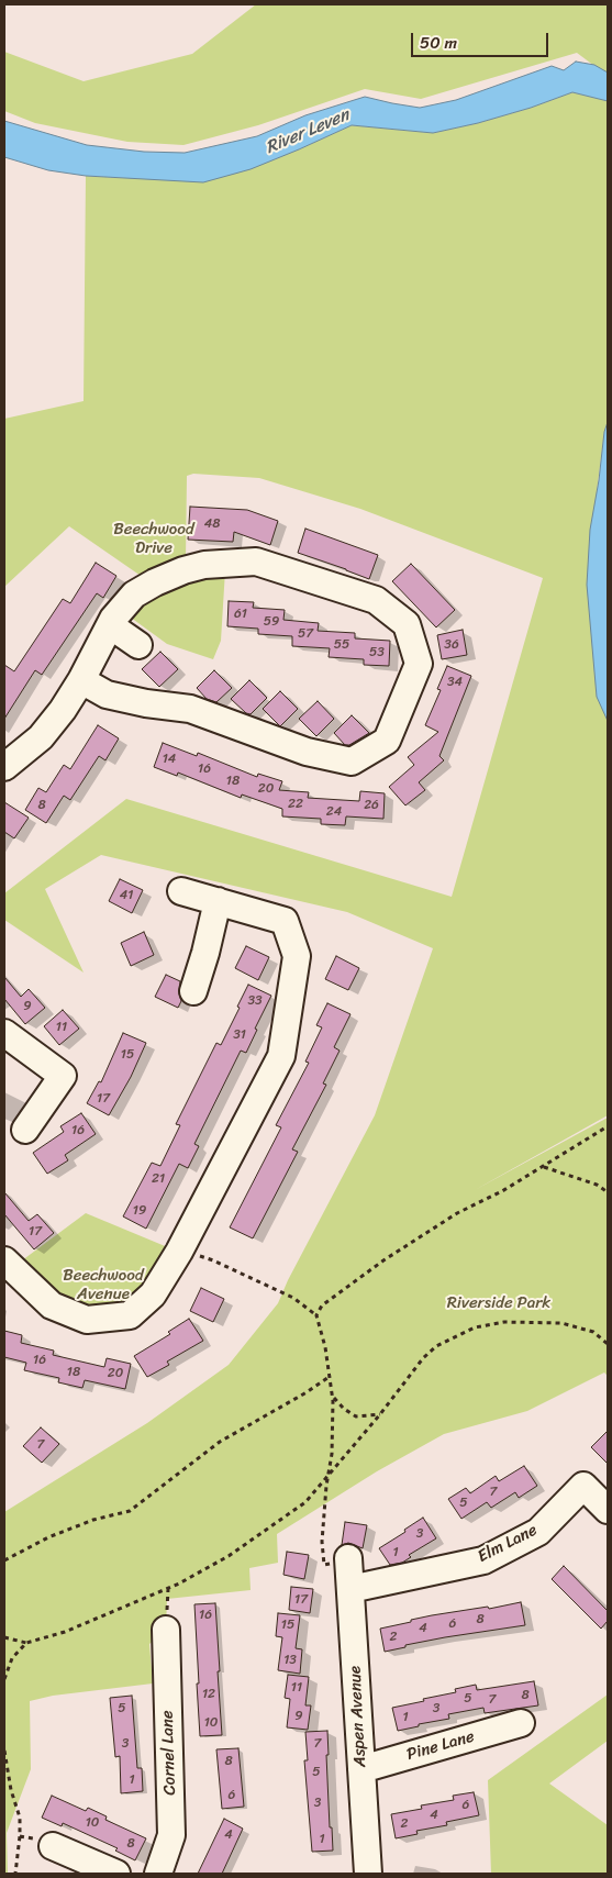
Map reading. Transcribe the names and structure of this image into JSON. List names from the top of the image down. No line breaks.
{"streets":{"street":["Elm Lane","Aspen Avenue","Pine Lane","Cornel Lane"]},"crossings":[["Elm Lane","Aspen Avenue"],["Aspen Avenue","Pine Lane"]],"water":["River Leven"],"parks":["Beechwood Drive","Beechwood Avenue","Riverside Park"],"house_numbers":["48","61","59","57","55","36","53","34","14","16","18","20","22","8","26","24","41","33","9","11","31","15","17","16","21","19","17","16","18","20","7","7","5","3","1","17","16","8","6","15","4","2","13","11","12","8","5","7","5","3","9","1","10","3","7","8","5","1","6","3","6","4","10","2","4","1","8"],"scale_bar":"50 m"}
